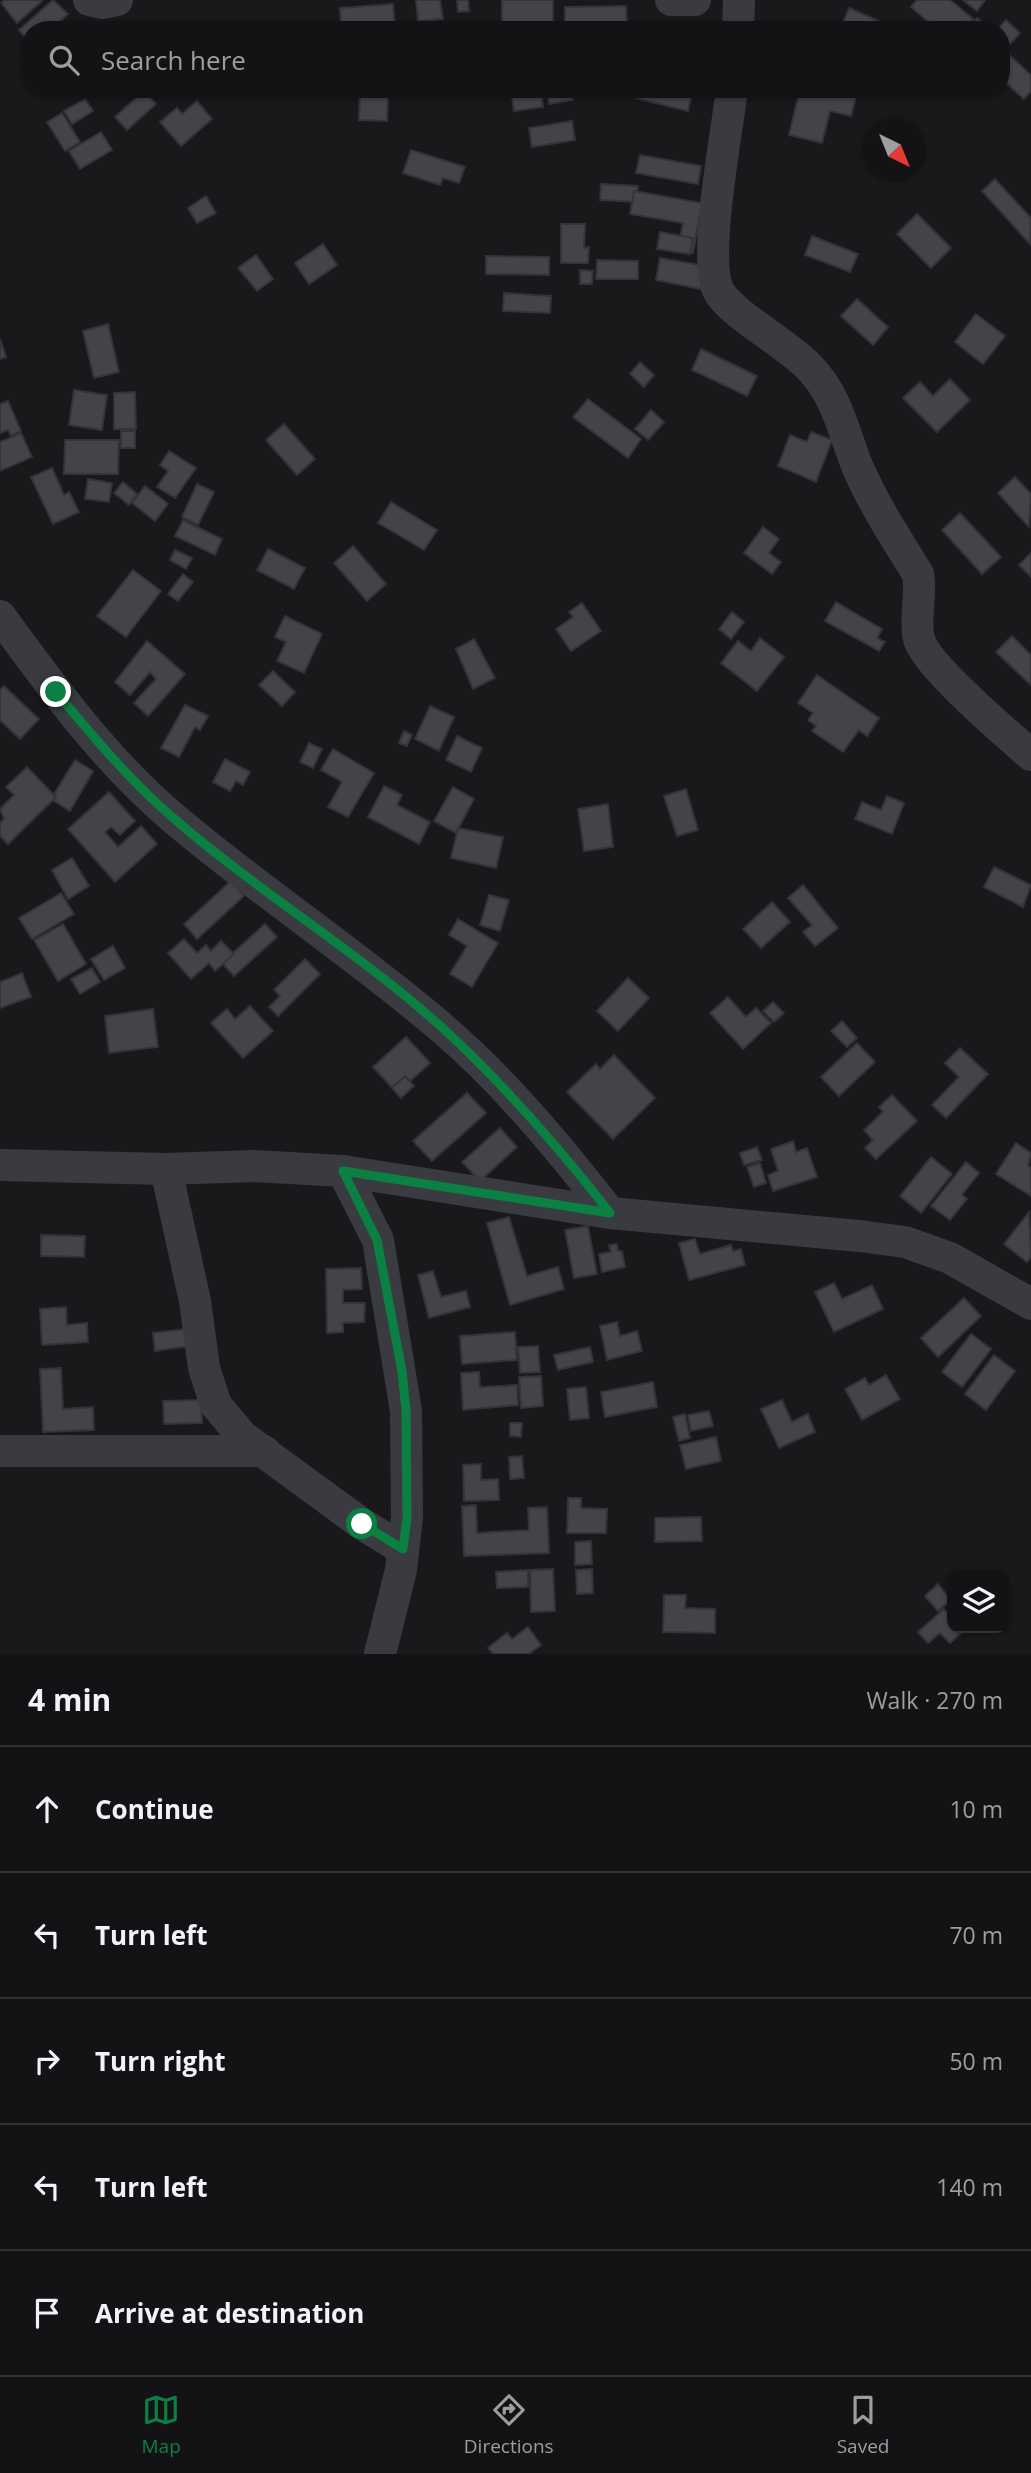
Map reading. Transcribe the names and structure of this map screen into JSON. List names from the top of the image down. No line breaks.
{"north":"bottom right","page":{"search":"Search here","heading":["4 min","Walk · 270 m"],"list":[["Continue","10 m"],["Turn left","70 m"],["Turn right","50 m"],["Turn left","140 m"],"Arrive at destination"],"nav":["Map","Directions","Saved"]}}
